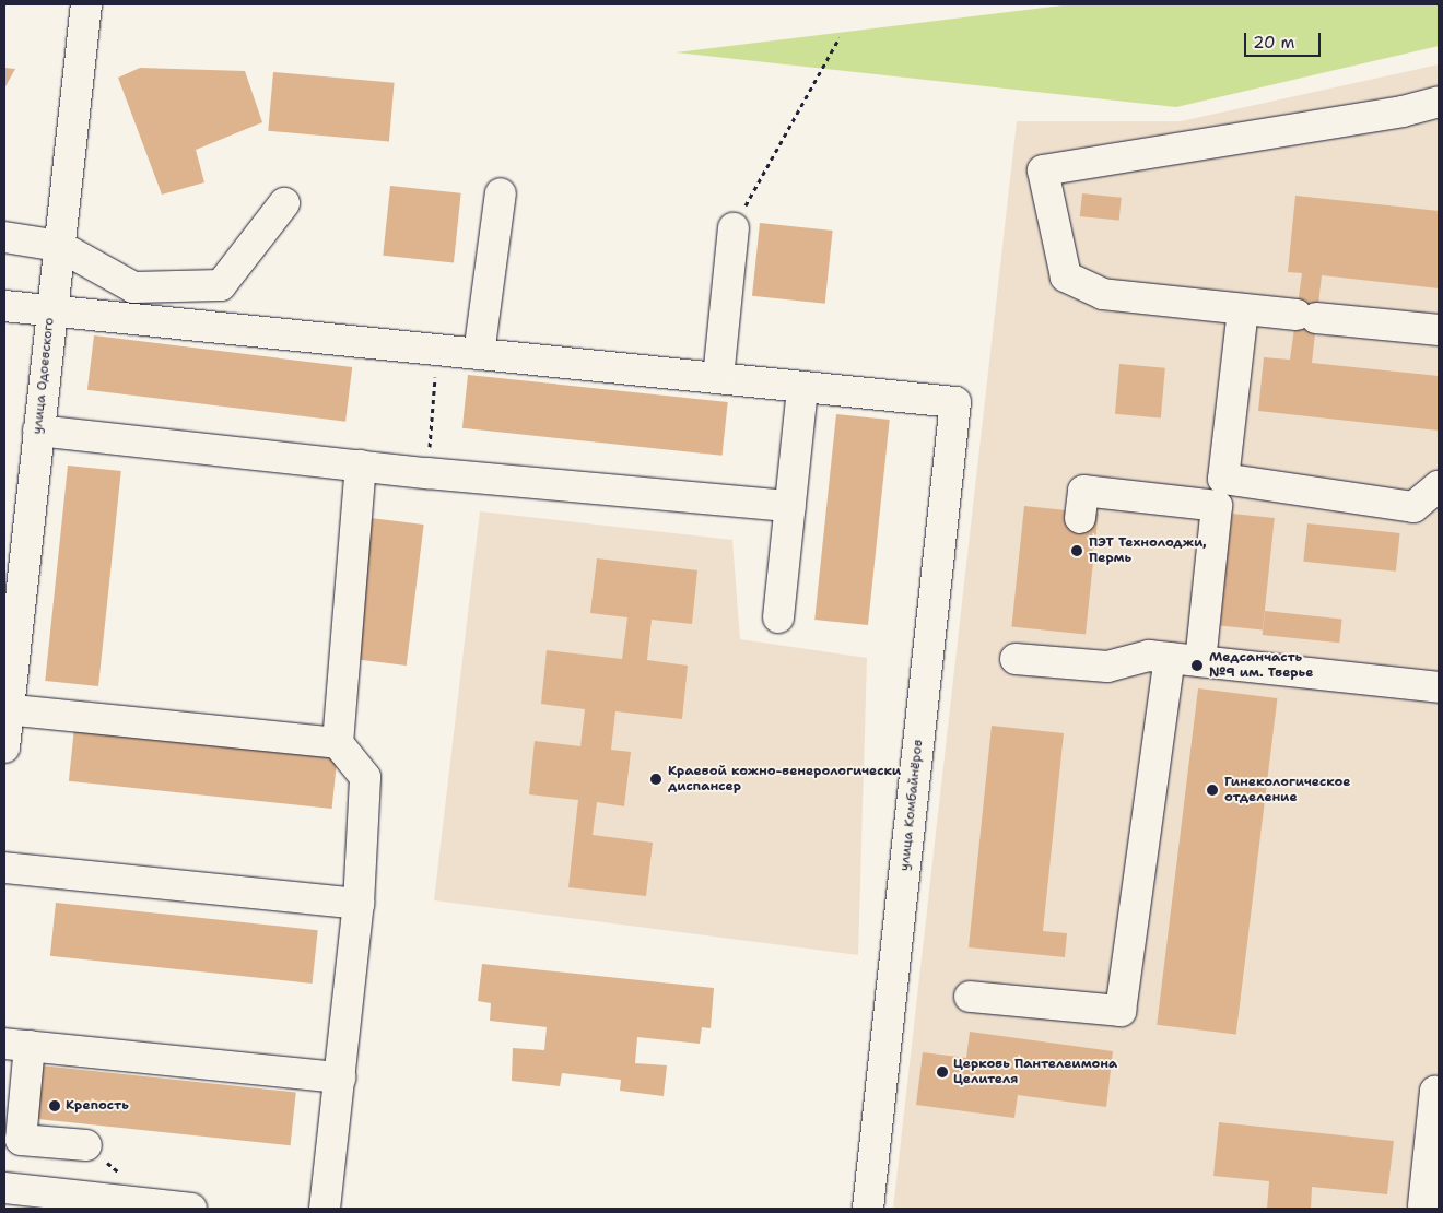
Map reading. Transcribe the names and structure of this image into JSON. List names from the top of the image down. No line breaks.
{"streets":{"street":["улица Одоевского","улица Комбайнёров"]},"places":["ПЭТ Технолоджи, Пермь","Медсанчасть №9 им. Тверье","Краевой кожно-венерологически диспансер","Гинекологическое отделение","Церковь Пантелеимона Целителя","Крепость"],"scale_bar":"20 m"}
